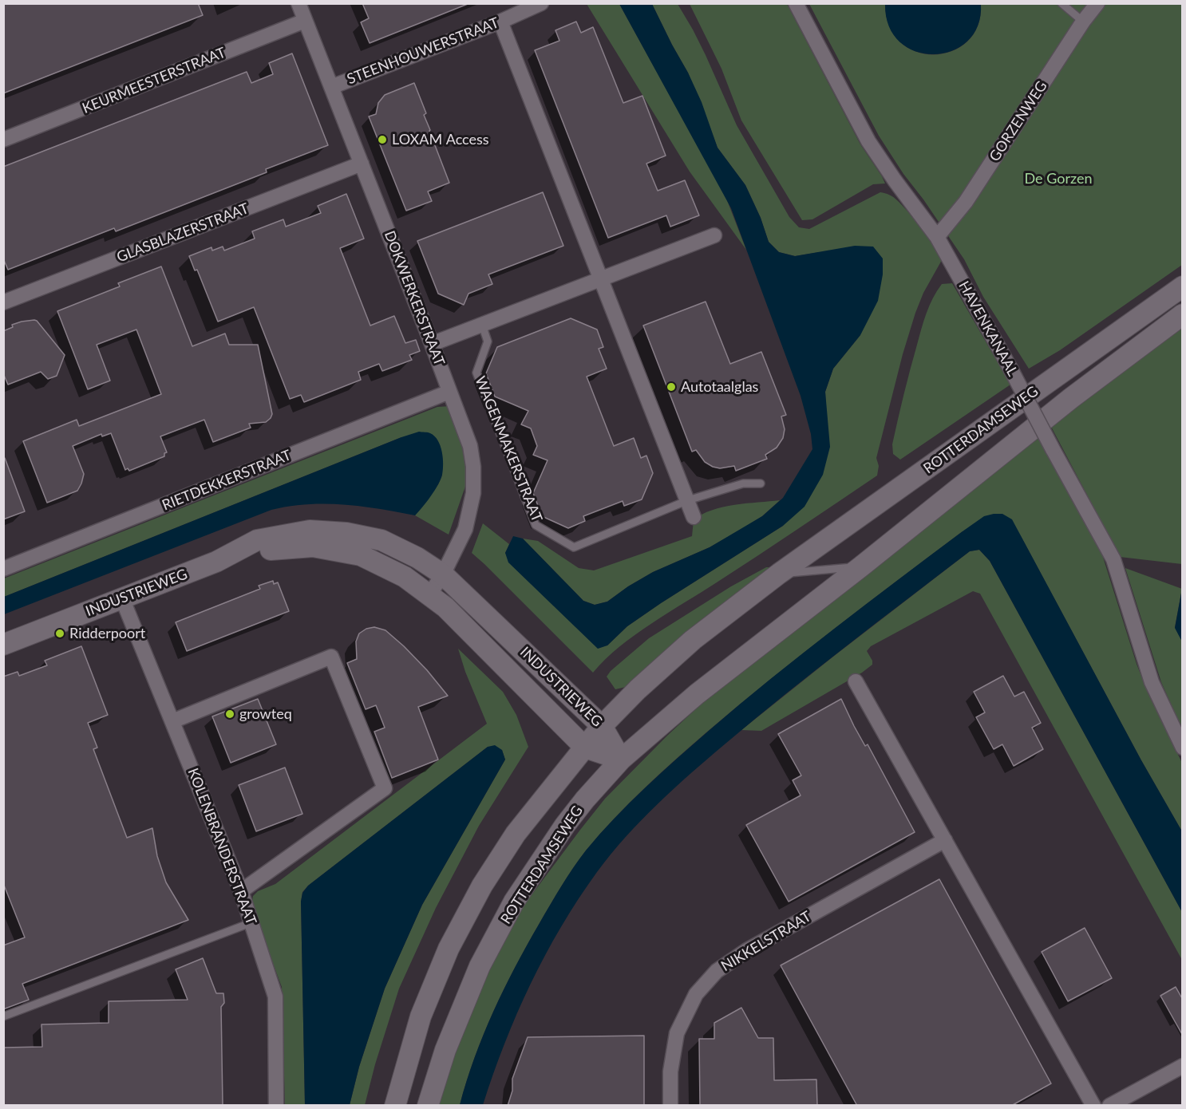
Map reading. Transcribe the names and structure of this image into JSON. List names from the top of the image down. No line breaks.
{"streets":{"main road":["ROTTERDAMSEWEG","INDUSTRIEWEG"],"street":["STEENHOUWERSTRAAT","KEURMEESTERSTRAAT","GORZENWEG","GLASBLAZERSTRAAT","DOKWERKERSTRAAT","HAVENKANAAL","RIETDEKKERSTRAAT","KOLENBRANDERSTRAAT","NIKKELSTRAAT"],"lane":["WAGENMAKERSTRAAT"]},"crossings":[["STEENHOUWERSTRAAT","DOKWERKERSTRAAT"],["KEURMEESTERSTRAAT","DOKWERKERSTRAAT"],["GORZENWEG","HAVENKANAAL"],["GLASBLAZERSTRAAT","DOKWERKERSTRAAT"],["DOKWERKERSTRAAT","RIETDEKKERSTRAAT"],["DOKWERKERSTRAAT","INDUSTRIEWEG"],["ROTTERDAMSEWEG","INDUSTRIEWEG"],["INDUSTRIEWEG","KOLENBRANDERSTRAAT"]],"parks":["De Gorzen"],"places":["LOXAM Access","Autotaalglas","Ridderpoort","growteq"]}
